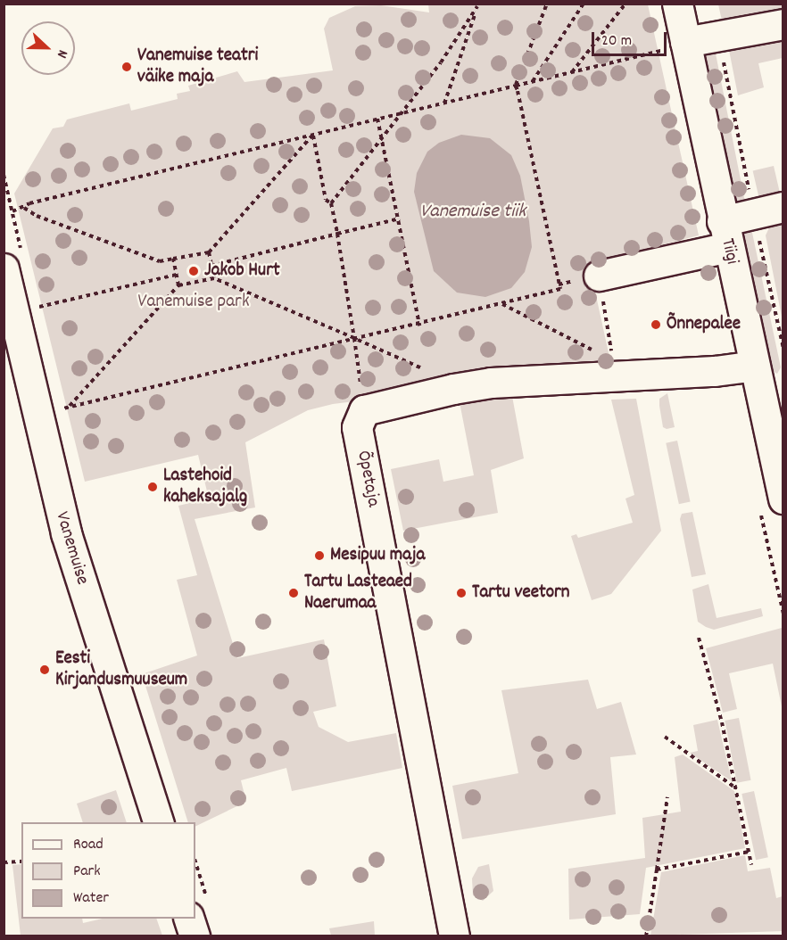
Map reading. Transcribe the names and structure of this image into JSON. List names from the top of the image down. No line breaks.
{"streets":{"street":["Tiigi","Õpetaja","Vanemuise"]},"water":["Vanemuise tiik"],"parks":["Vanemuise park"],"places":["Vanemuise teatri väike maja","Jakob Hurt","Õnnepalee","Lastehoid kaheksajalg","Mesipuu maja","Tartu Lasteaed Naerumaa","Tartu veetorn","Eesti Kirjandusmuuseum"],"legend":["Road","Park","Water"],"scale_bar":"20 m","north":"right"}
